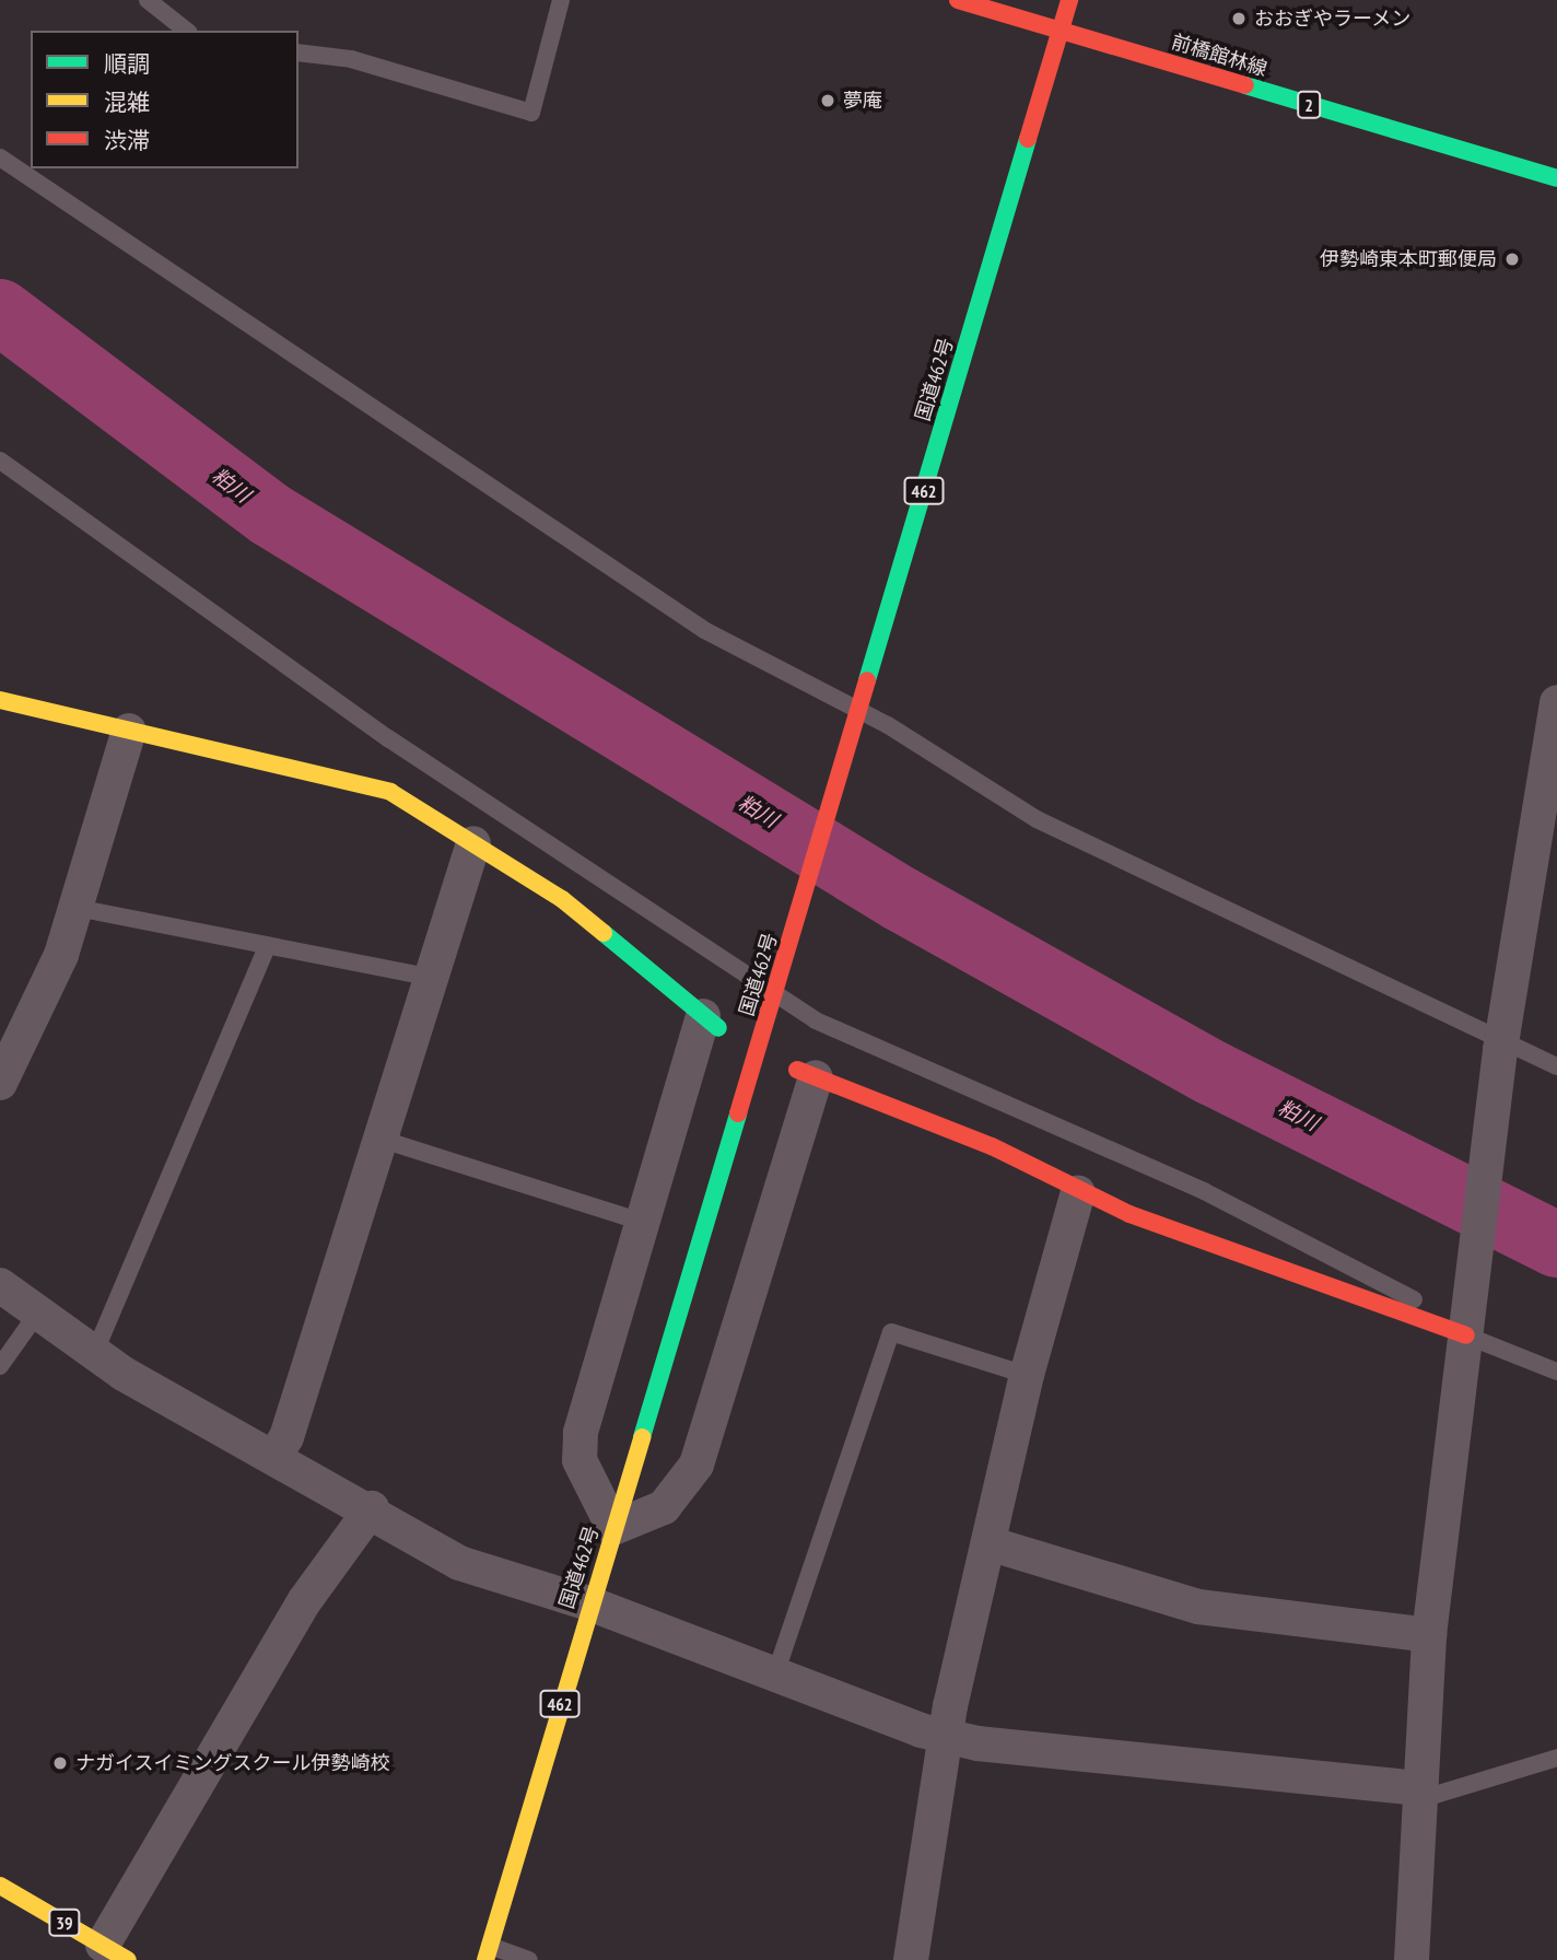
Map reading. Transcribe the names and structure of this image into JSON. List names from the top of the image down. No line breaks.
{"streets":{"main road":["前橋館林線","2","国道462号","462","39"]},"crossings":[["前橋館林線","国道462号"]],"water":["粕川"],"places":["おおぎやラーメン","夢庵","伊勢崎東本町郵便局","ナガイスイミングスクール伊勢崎校"],"legend":["順調","混雑","渋滞"]}
